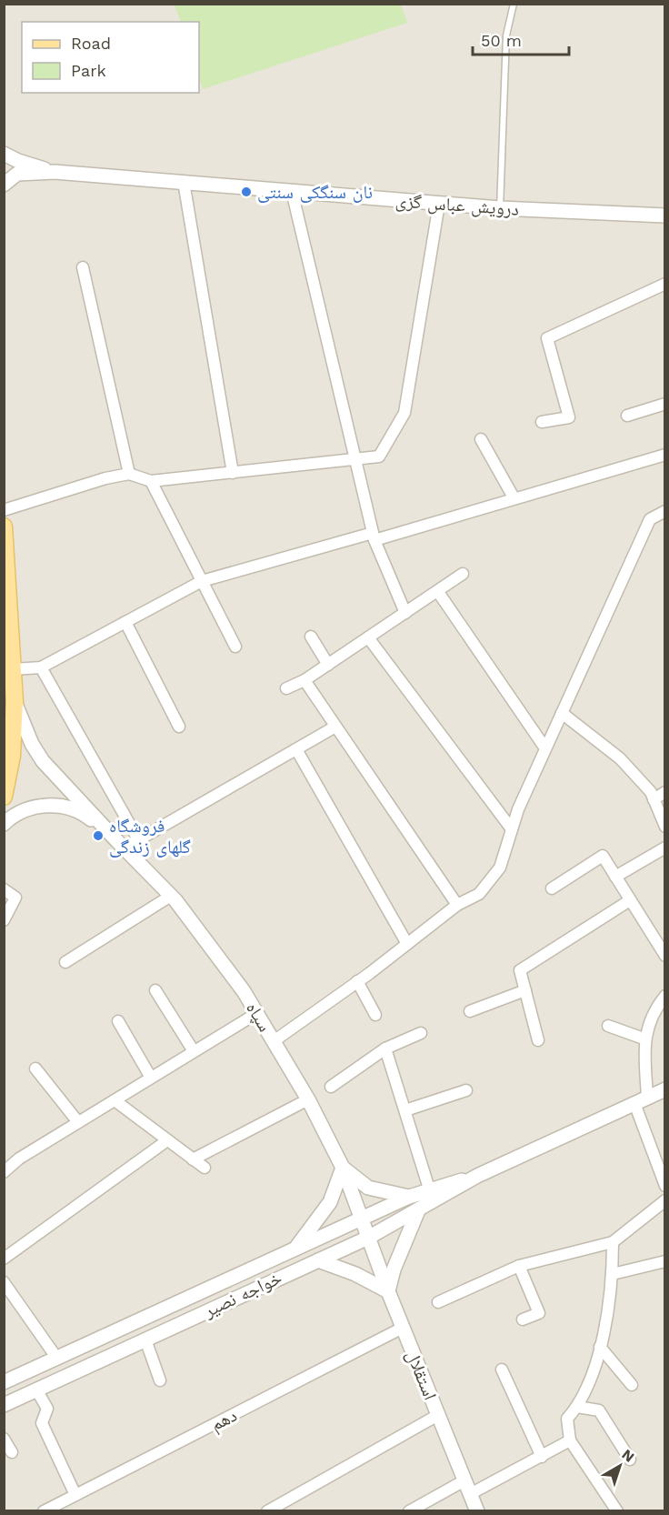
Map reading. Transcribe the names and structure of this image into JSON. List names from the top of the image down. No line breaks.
{"streets":{"street":["درویش عباس گزی","سپاه","خواجه نصیر","استقلال","دهم"]},"crossings":[["سپاه","خواجه نصیر"],["سپاه","استقلال"],["خواجه نصیر","استقلال"],["استقلال","دهم"]],"places":["نان سنگکی سنتی","فروشگاه گلهای زندگی"],"legend":["Road","Park"],"scale_bar":"50 m","north":"top right"}
